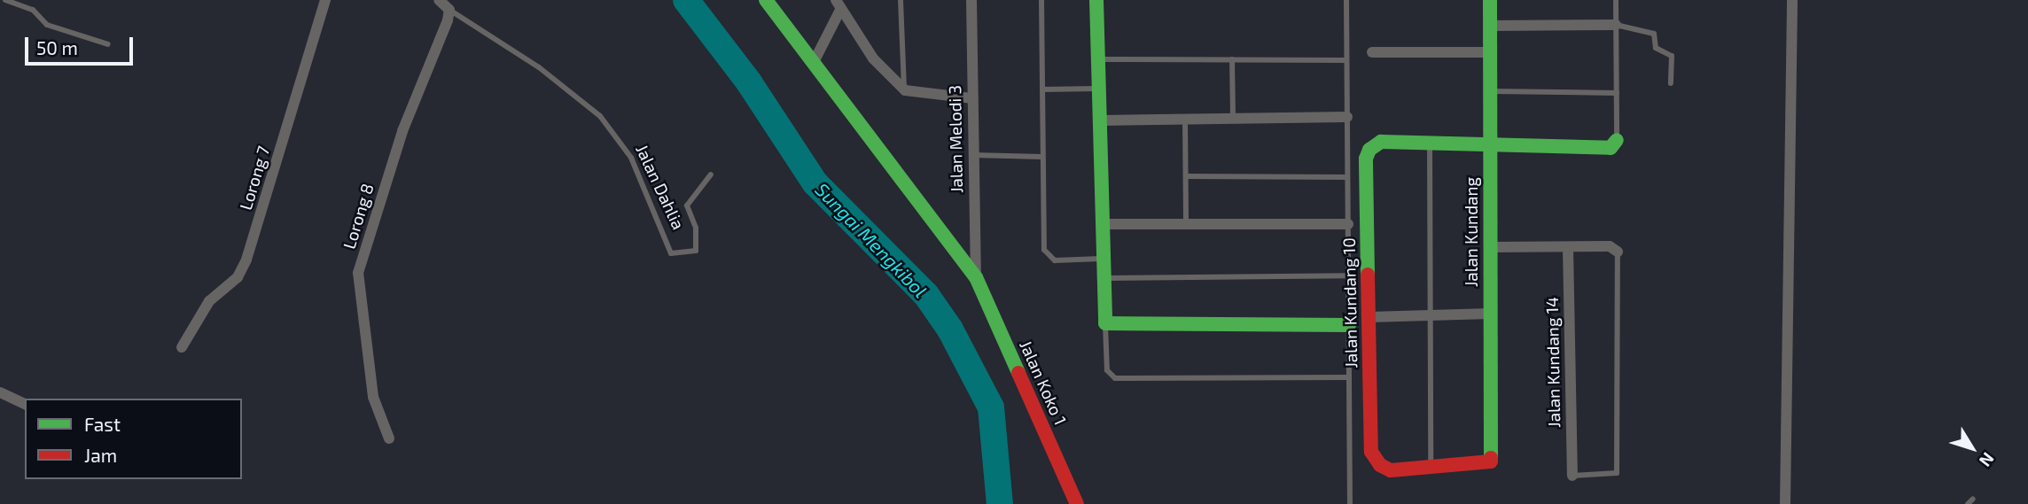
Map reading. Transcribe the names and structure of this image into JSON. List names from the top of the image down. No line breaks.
{"streets":{"street":["Jalan Melodi 3","Lorong 7","Jalan Dahlia","Lorong 8","Jalan Kundang","Jalan Kundang 10","Jalan Kundang 14","Jalan Koko 1"]},"crossings":[["Jalan Melodi 3","Jalan Koko 1"],["Jalan Dahlia","Lorong 8"],["Jalan Kundang","Jalan Kundang 10"]],"water":["Sungai Mengkibol"],"legend":["Fast","Jam"],"scale_bar":"50 m","north":"bottom right"}
